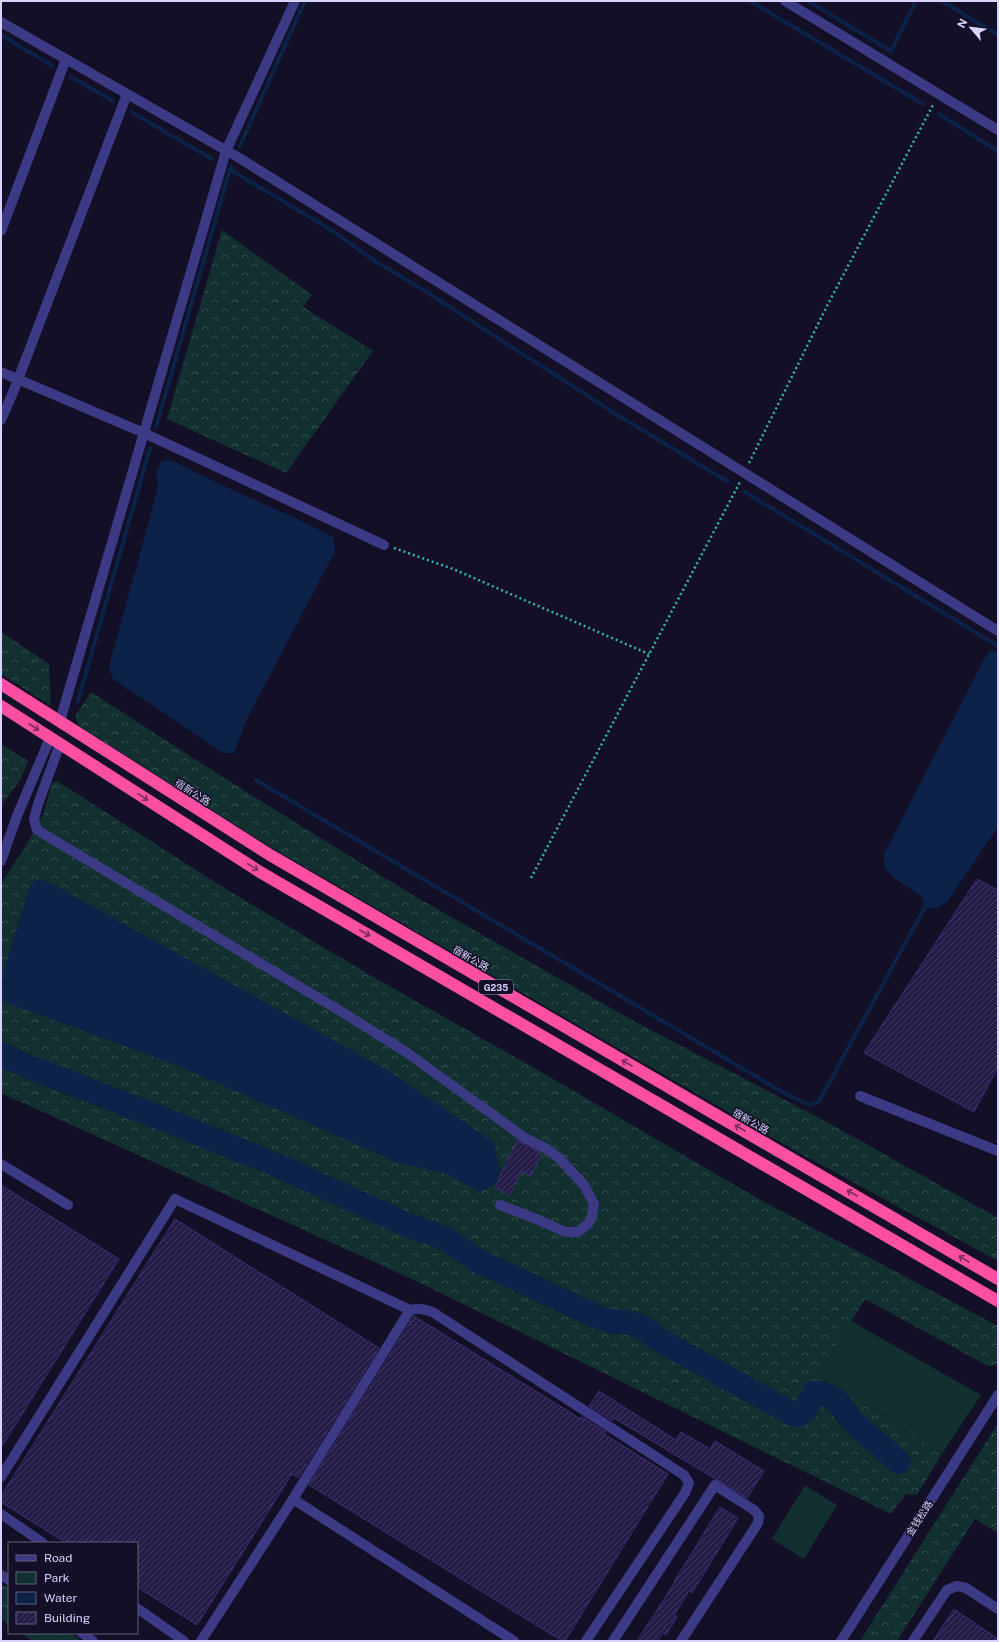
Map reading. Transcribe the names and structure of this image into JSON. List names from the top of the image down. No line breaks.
{"streets":{"highway":["宿新公路","G235"],"street":["金钱松路"]},"legend":["Road","Park","Water","Building"],"north":"top left"}
